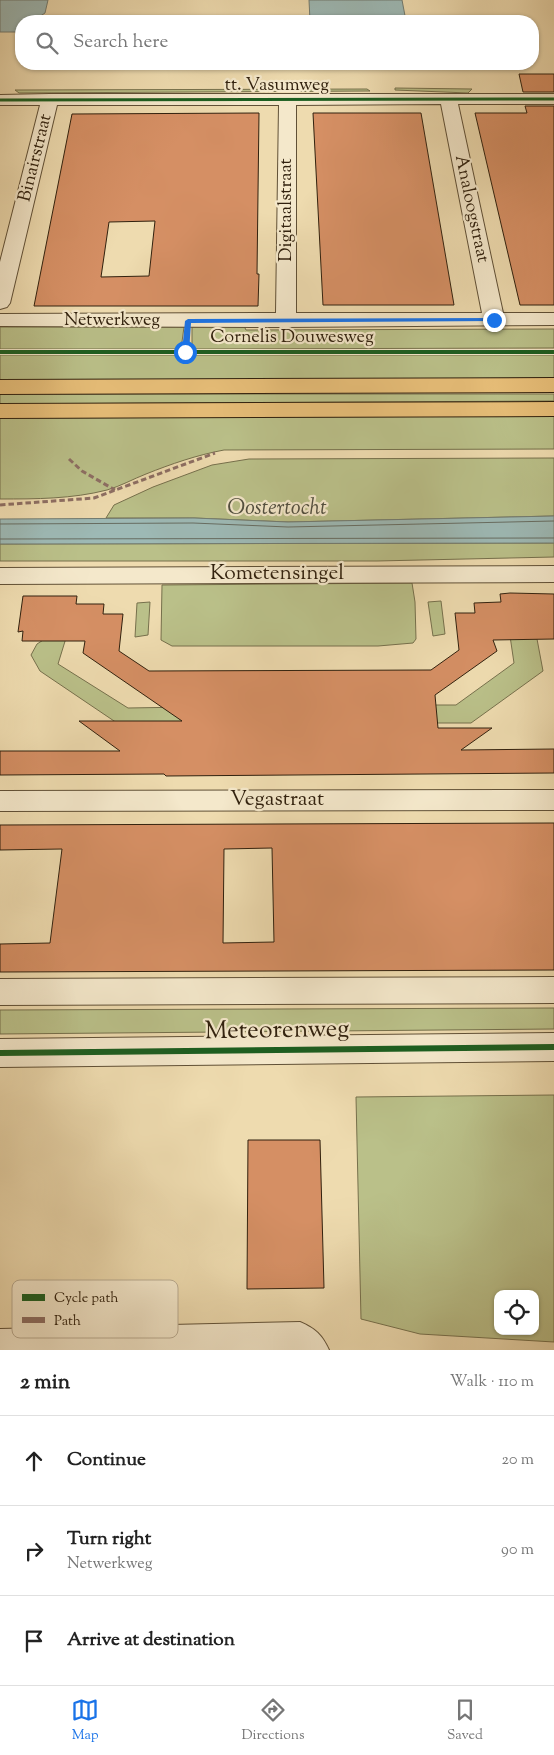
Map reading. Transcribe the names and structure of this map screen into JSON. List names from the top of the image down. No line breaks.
{"streets":{"street":["tt. Vasumweg","Binairstraat","Analoogstraat","Digitaalstraat","Netwerkweg","Kometensingel","Vegastraat","Meteorenweg"],"cycle path":["Cornelis Douwesweg"]},"crossings":[["tt. Vasumweg","Binairstraat"],["tt. Vasumweg","Analoogstraat"],["tt. Vasumweg","Digitaalstraat"],["Analoogstraat","Netwerkweg"],["Digitaalstraat","Netwerkweg"]],"water":["Oostertocht"],"legend":["Cycle path","Path"],"page":{"search":"Search here","heading":["2 min","Walk · 110 m"],"list":[["Continue","20 m"],["Turn right","Netwerkweg","90 m"],"Arrive at destination"],"nav":["Map","Directions","Saved"]}}
